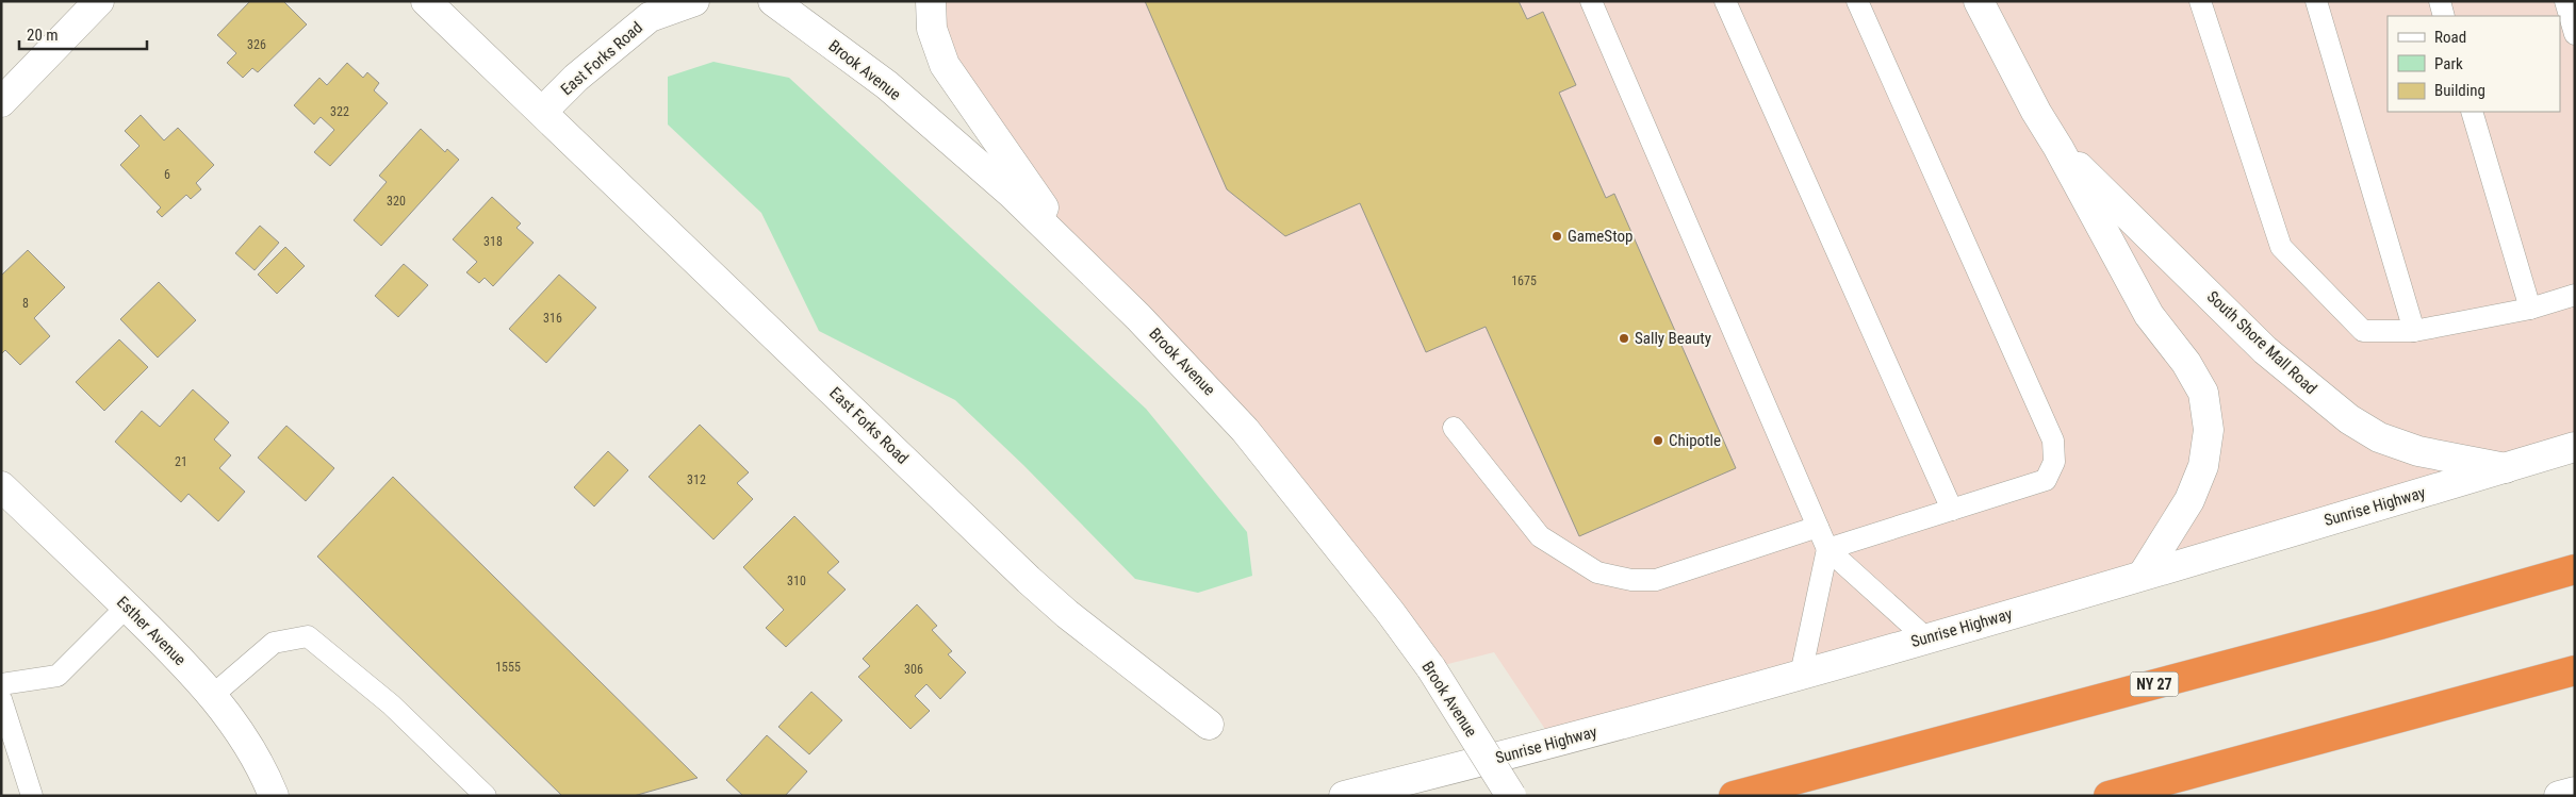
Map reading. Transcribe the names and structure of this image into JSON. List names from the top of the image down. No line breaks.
{"streets":{"highway":["NY 27"],"street":["East Forks Road","Brook Avenue","South Shore Mall Road","Sunrise Highway","Esther Avenue"]},"crossings":[["South Shore Mall Road","Sunrise Highway"]],"places":["GameStop","Sally Beauty","Chipotle"],"house_numbers":["326","322","6","320","318","1675","8","316","21","312","310","1555","306"],"legend":["Road","Park","Building"],"scale_bar":"20 m"}
